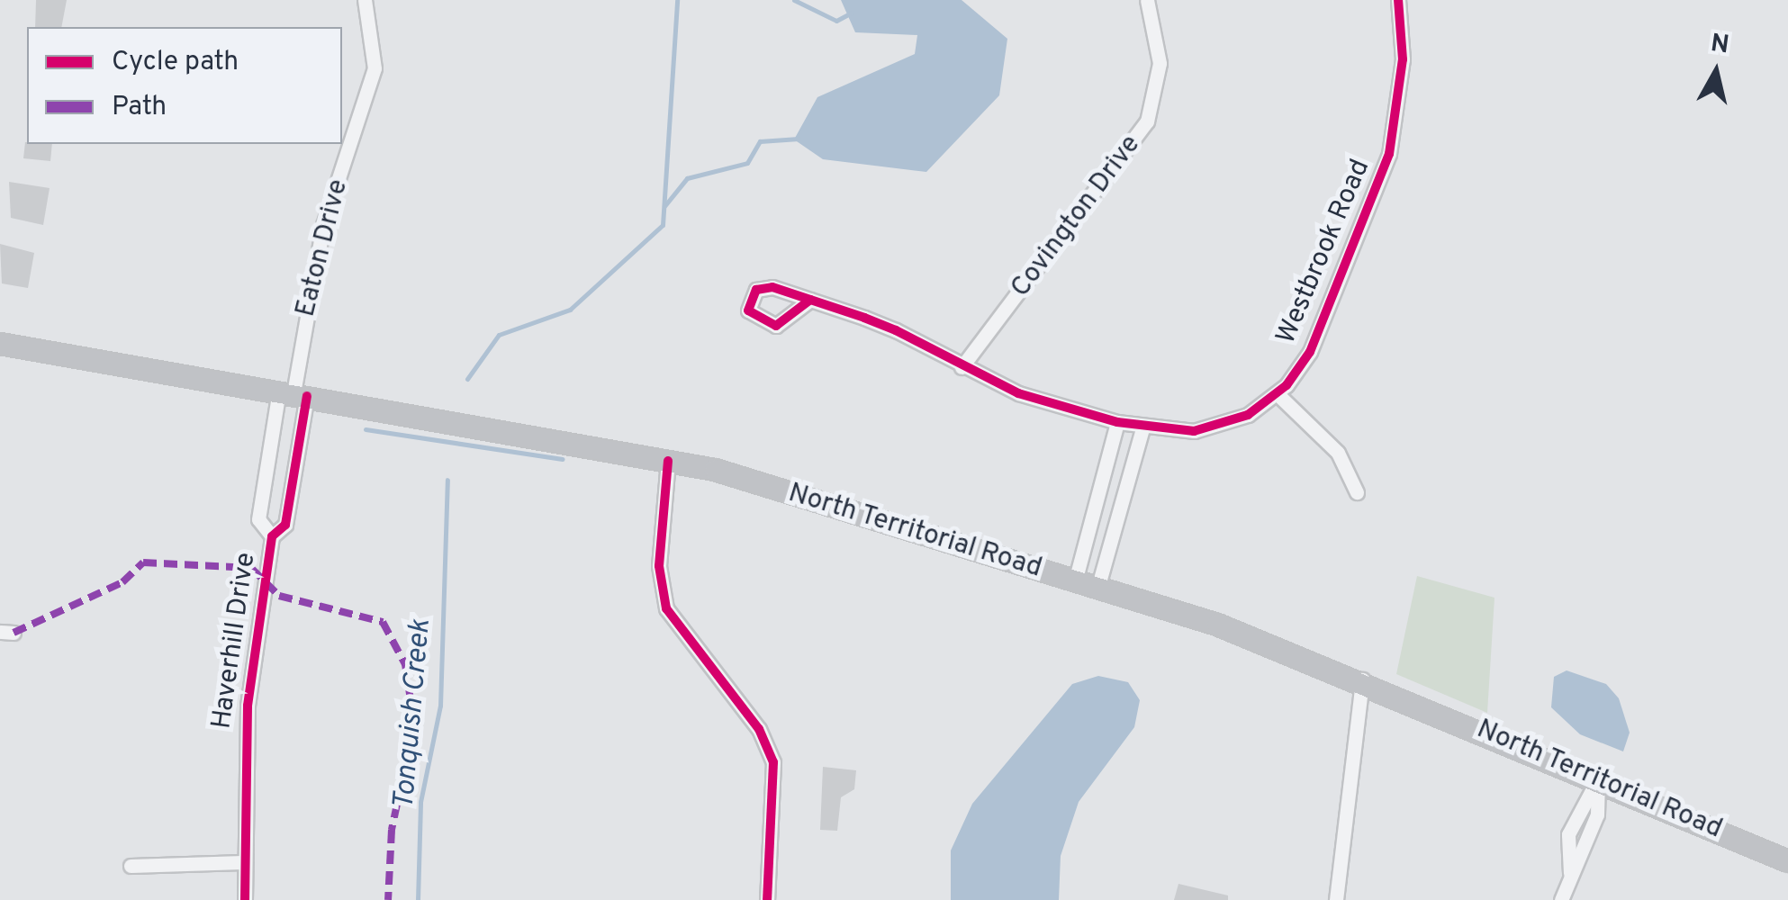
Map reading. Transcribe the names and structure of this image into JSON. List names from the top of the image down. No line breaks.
{"streets":{"main road":["North Territorial Road"],"street":["Covington Drive","Eaton Drive","Westbrook Road","Haverhill Drive"]},"crossings":[["Covington Drive","Westbrook Road"],["Eaton Drive","North Territorial Road"],["Eaton Drive","Haverhill Drive"],["North Territorial Road","Haverhill Drive"]],"water":["Tonquish Creek"],"legend":["Cycle path","Path"],"north":"top"}
